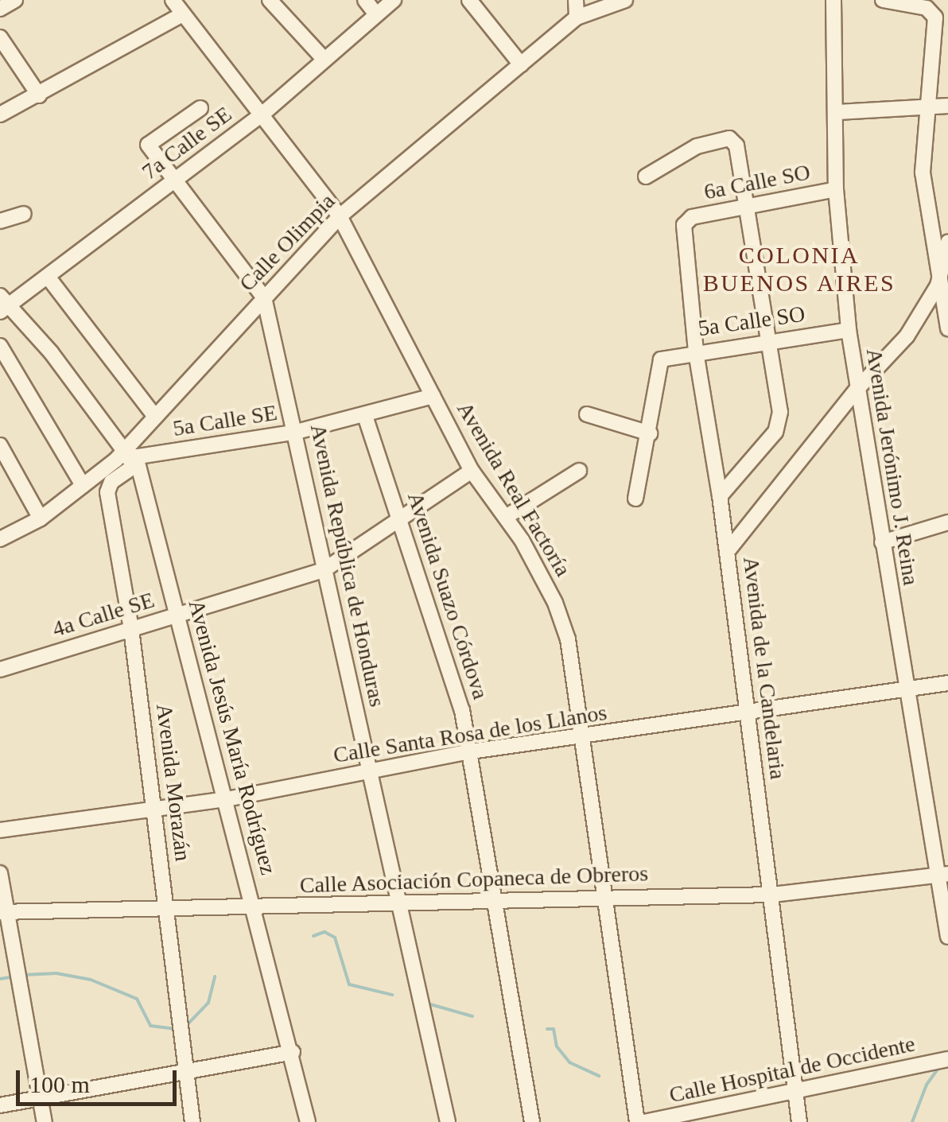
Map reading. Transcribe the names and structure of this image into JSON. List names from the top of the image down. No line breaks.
{"streets":{"street":["7a Calle SE","6a Calle SO","Calle Olimpia","5a Calle SO","5a Calle SE","Avenida Jerónimo J. Reina","Avenida Real Factoría","Avenida República de Honduras","Avenida Suazo Córdova","4a Calle SE","Avenida de la Candelaria","Calle Santa Rosa de los Llanos","Avenida Jesús María Rodríguez","Avenida Morazán","Calle Asociación Copaneca de Obreros","Calle Hospital de Occidente"]},"crossings":[["7a Calle SE","Avenida Real Factoría"],["6a Calle SO","Avenida Jerónimo J. Reina"],["6a Calle SO","Avenida de la Candelaria"],["Calle Olimpia","5a Calle SE"],["Calle Olimpia","Avenida Real Factoría"],["Calle Olimpia","Avenida República de Honduras"],["Calle Olimpia","Avenida Jesús María Rodríguez"],["Calle Olimpia","Avenida Morazán"],["5a Calle SO","Avenida Jerónimo J. Reina"],["5a Calle SO","Avenida de la Candelaria"],["5a Calle SE","Avenida Real Factoría"],["5a Calle SE","Avenida República de Honduras"],["5a Calle SE","Avenida Suazo Córdova"],["5a Calle SE","Avenida Jesús María Rodríguez"],["5a Calle SE","Avenida Morazán"],["Avenida Jerónimo J. Reina","Calle Santa Rosa de los Llanos"],["Avenida Jerónimo J. Reina","Calle Asociación Copaneca de Obreros"],["Avenida Real Factoría","4a Calle SE"],["Avenida Real Factoría","Calle Santa Rosa de los Llanos"],["Avenida Real Factoría","Calle Asociación Copaneca de Obreros"],["Avenida República de Honduras","4a Calle SE"],["Avenida República de Honduras","Calle Santa Rosa de los Llanos"],["Avenida República de Honduras","Calle Asociación Copaneca de Obreros"],["Avenida Suazo Córdova","4a Calle SE"],["Avenida Suazo Córdova","Calle Santa Rosa de los Llanos"],["Avenida Suazo Córdova","Calle Asociación Copaneca de Obreros"],["4a Calle SE","Avenida Jesús María Rodríguez"],["4a Calle SE","Avenida Morazán"],["Avenida de la Candelaria","Calle Santa Rosa de los Llanos"],["Avenida de la Candelaria","Calle Asociación Copaneca de Obreros"],["Avenida de la Candelaria","Calle Hospital de Occidente"],["Calle Santa Rosa de los Llanos","Avenida Jesús María Rodríguez"],["Calle Santa Rosa de los Llanos","Avenida Morazán"],["Avenida Jesús María Rodríguez","Avenida Morazán"],["Avenida Jesús María Rodríguez","Calle Asociación Copaneca de Obreros"],["Avenida Morazán","Calle Asociación Copaneca de Obreros"]],"districts":["COLONIA BUENOS AIRES"],"scale_bar":"100 m"}
